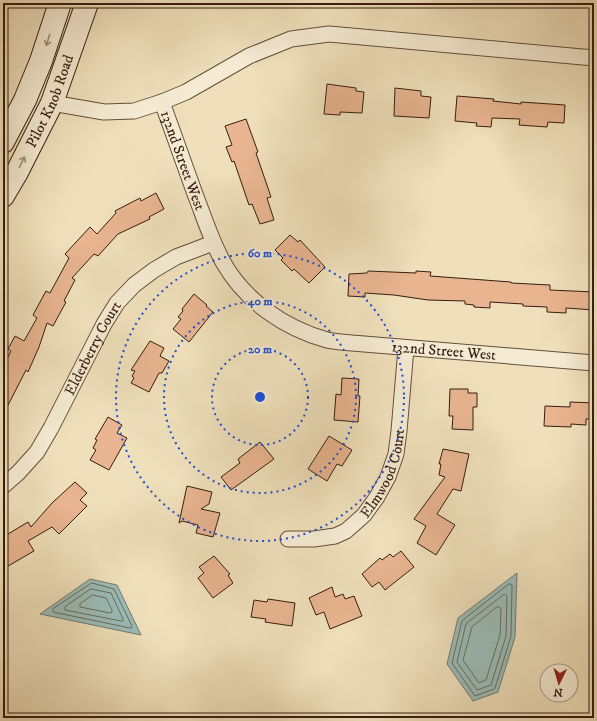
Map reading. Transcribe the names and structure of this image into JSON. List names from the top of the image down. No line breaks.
{"streets":{"main road":["Pilot Knob Road"],"street":["132nd Street West","Elderberry Court","Elmwood Court"]},"crossings":[["132nd Street West","Elderberry Court"],["132nd Street West","Elmwood Court"]],"north":"bottom","rings":["60 m","40 m","20 m"]}
